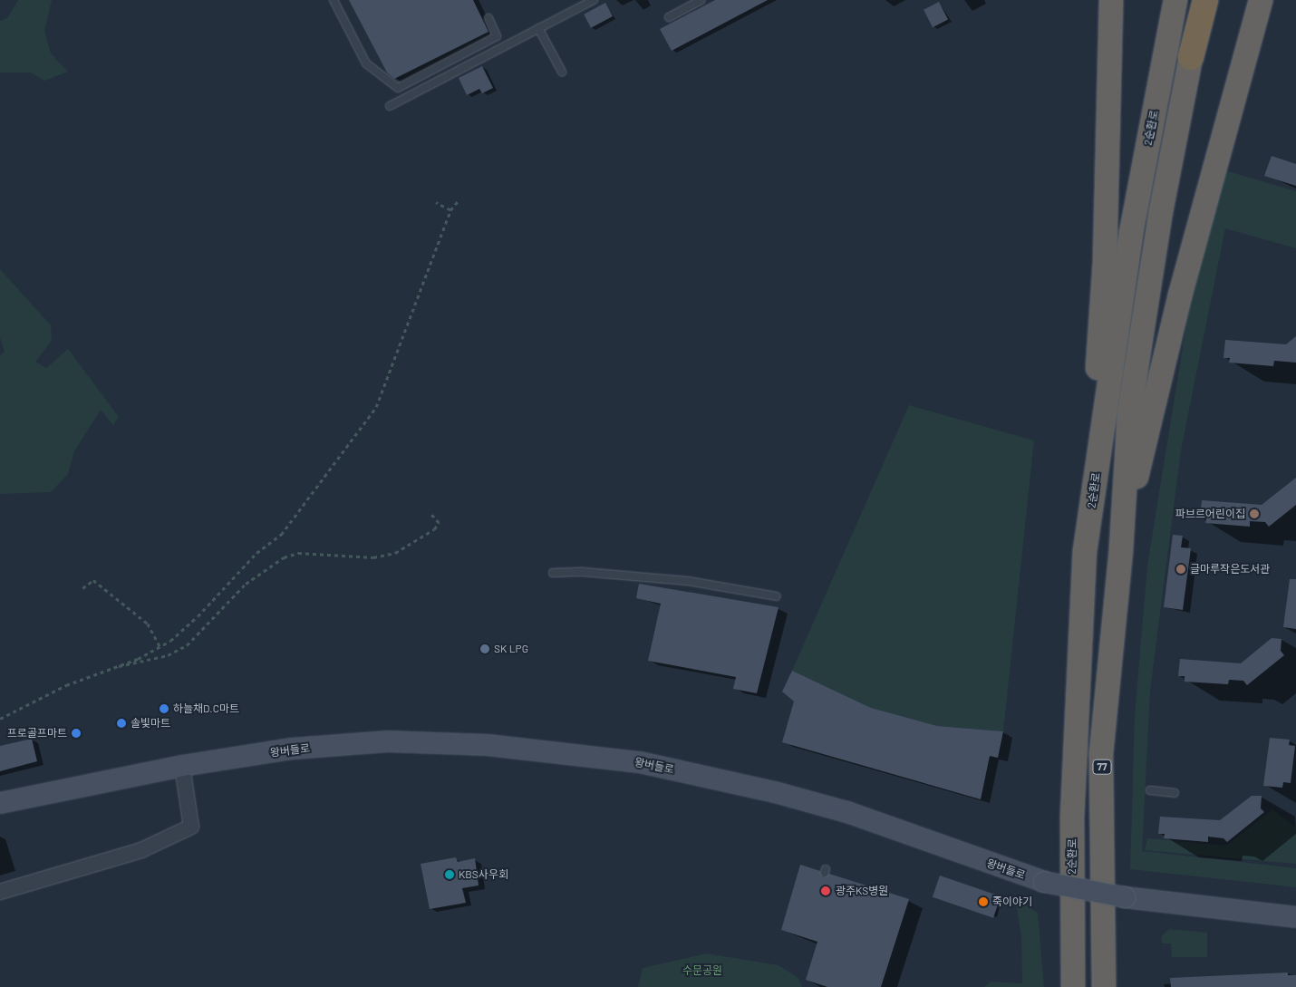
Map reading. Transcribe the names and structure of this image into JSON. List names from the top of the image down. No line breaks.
{"streets":{"highway":["2순환로","77"],"main road":["왕버들로"]},"parks":["수문공원"],"places":["파브르어린이집","글마루작은도서관","SK LPG","하늘채D.C마트","솔빛마트","프로골프마트","KBS사우회","광주KS병원","죽이야기"]}
